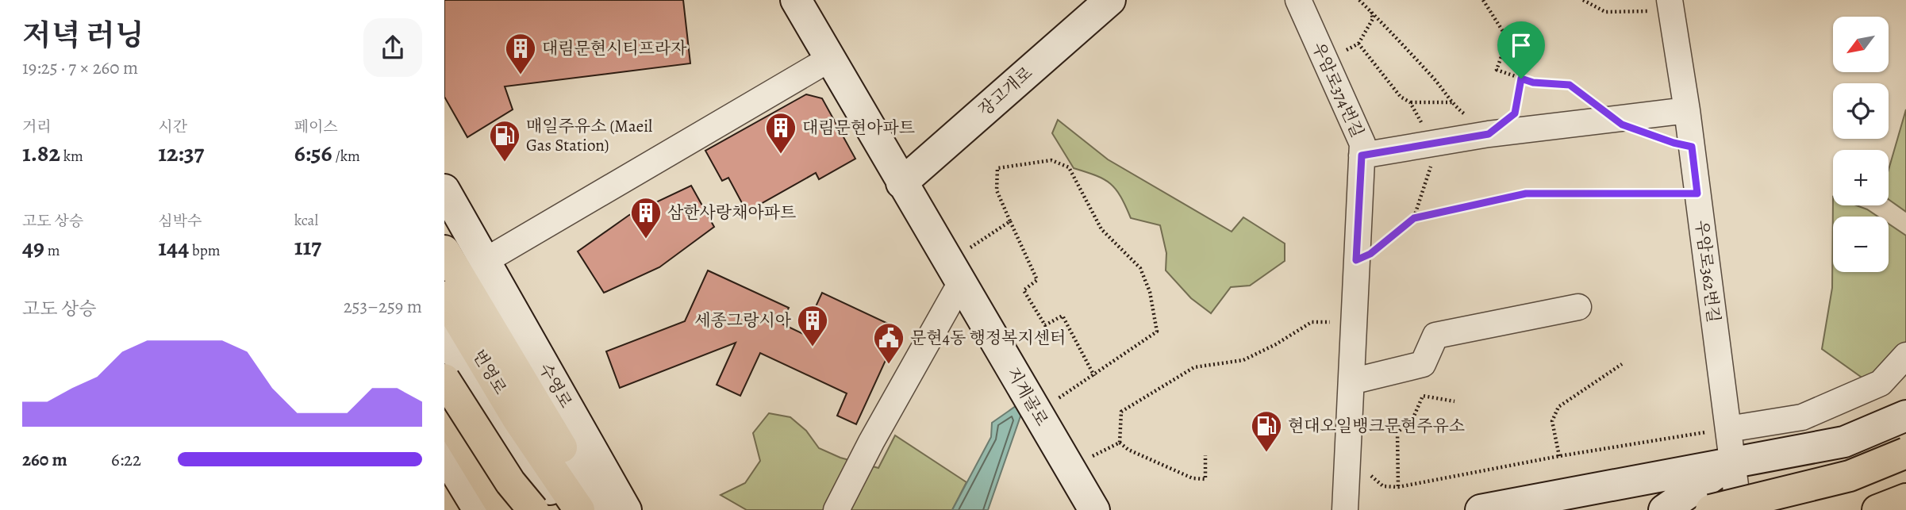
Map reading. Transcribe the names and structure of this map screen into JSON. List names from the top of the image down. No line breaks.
{"streets":{"highway":["번영로"],"main road":["장고개로","수영로","지게골로"],"street":["우암로374번길","우암로362번길"]},"crossings":[["장고개로","지게골로"]],"places":{"building":["대림문현시티프라자","대림문현아파트","삼한사랑채아파트","세종그랑시아"],"fuel station":["매일주유소 (Maeil Gas Station)","현대오일뱅크문현주유소"],"public building":["문현4동 행정복지센터"]},"north":"bottom left","page":{"heading":["저녁 러닝","19:25 · 7 × 260 m"],"map_buttons":["+","−"],"stats":[["거리","1.82 km"],["시간","12:37"],["페이스","6:56 /km"],["고도 상승","49 m"],["심박수","144 bpm"],["kcal","117"]],"chart":["고도 상승","253–259 m"],"list":[{"name":"260 m","note":"6:22"}]}}
